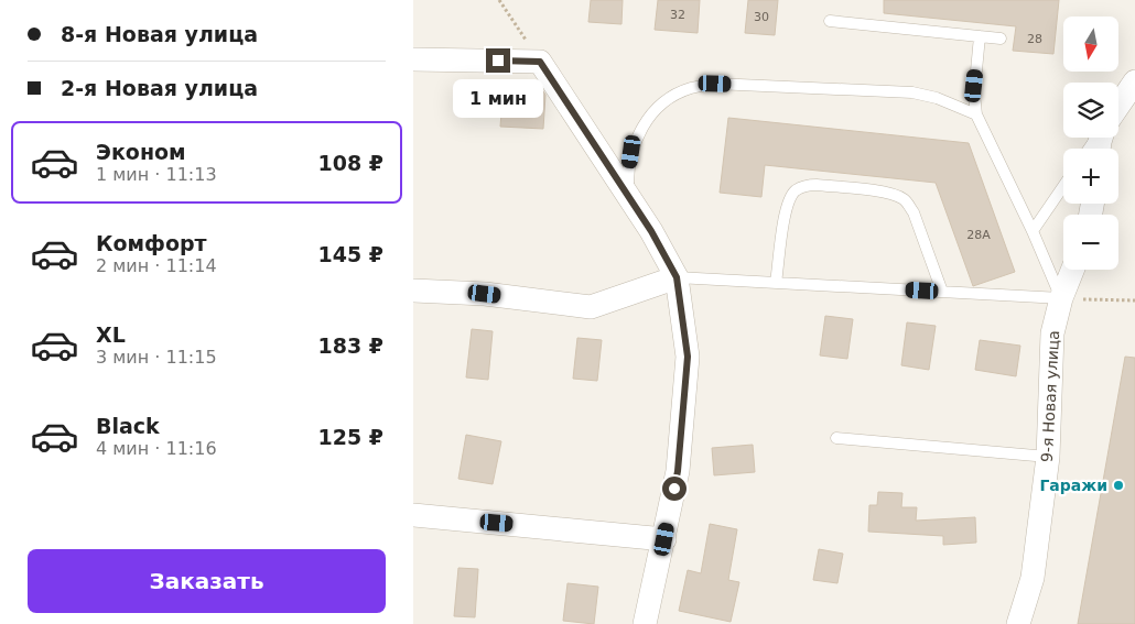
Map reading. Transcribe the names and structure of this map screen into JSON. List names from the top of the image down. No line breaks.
{"streets":{"street":["9-я Новая улица"]},"places":["Гаражи"],"house_numbers":["32","30","28","28А"],"north":"bottom","page":{"banner":["8-я Новая улица","2-я Новая улица"],"map_buttons":["+","−"],"bubble":"1 мин","list":[{"name":"Эконом","note":"1 мин · 11:13","value":"108 ₽"},{"name":"Комфорт","note":"2 мин · 11:14","value":"145 ₽"},{"name":"XL","note":"3 мин · 11:15","value":"183 ₽"},{"name":"Black","note":"4 мин · 11:16","value":"125 ₽"}],"buttons":"Заказать"}}
